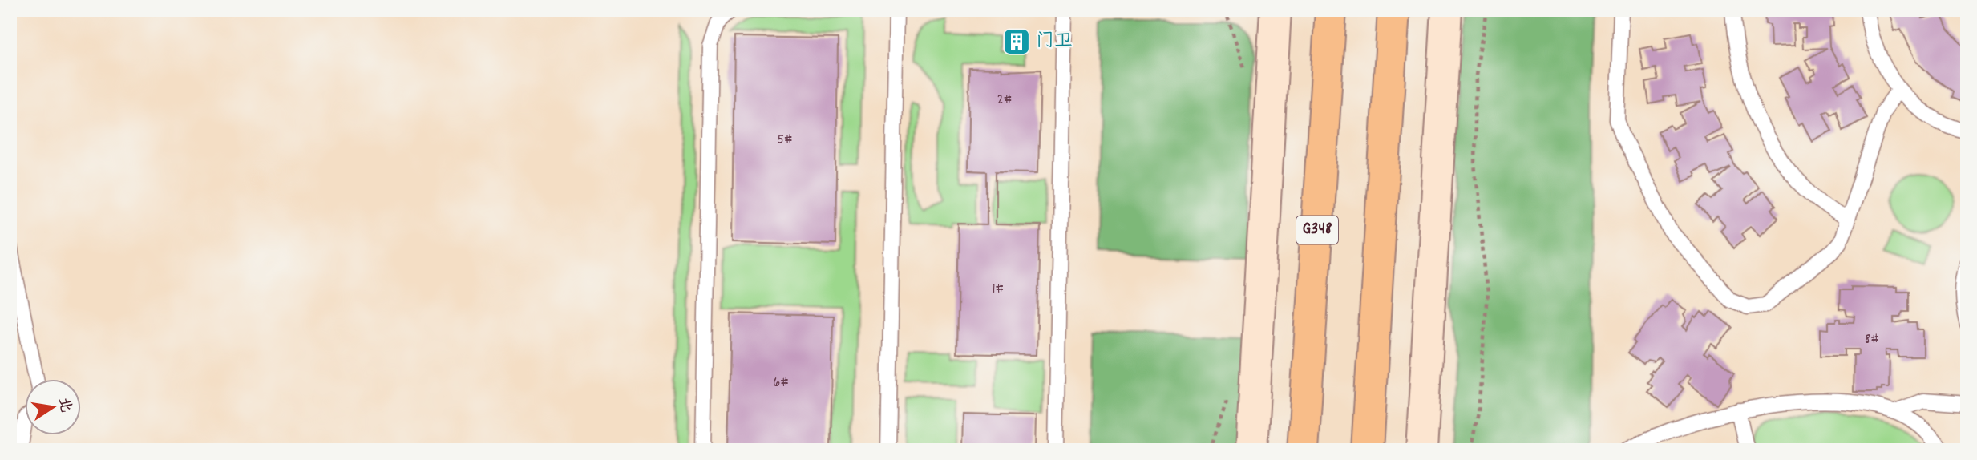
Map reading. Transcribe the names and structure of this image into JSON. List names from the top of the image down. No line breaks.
{"streets":{"highway":["G348"]},"places":{"building":["门卫"]},"house_numbers":["2#","5#","1#","8#","6#"],"north":"right"}
